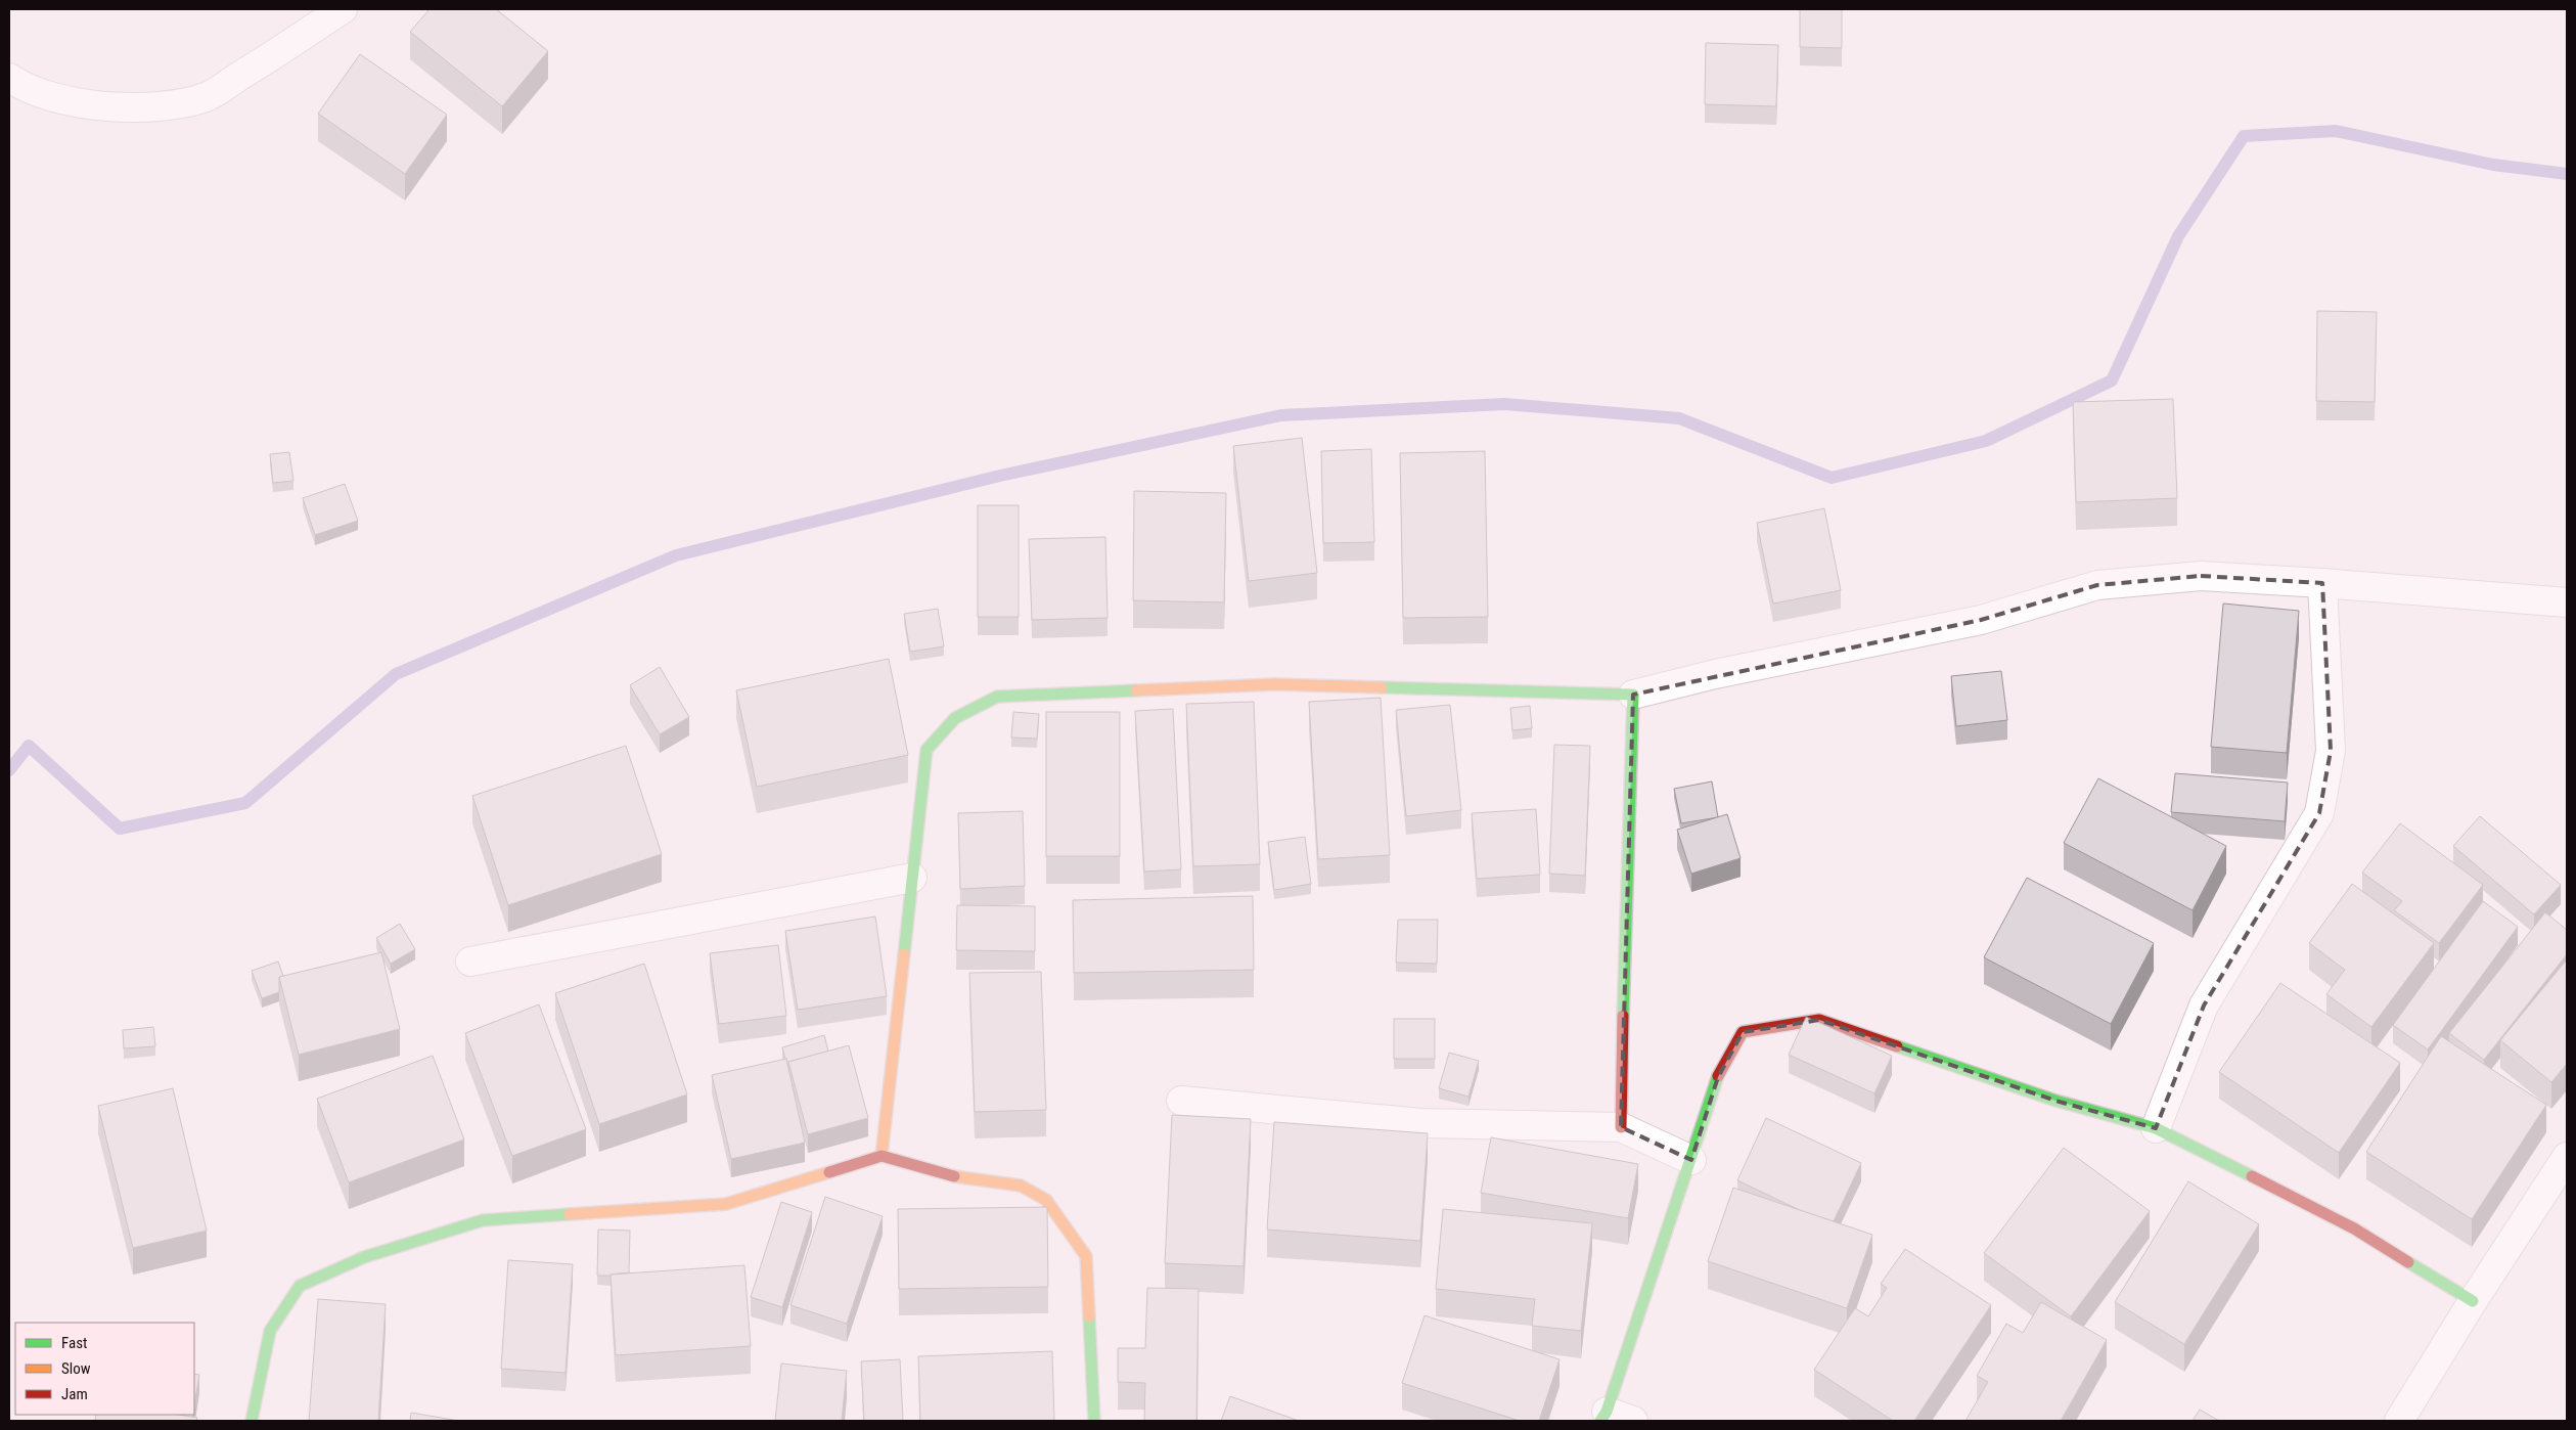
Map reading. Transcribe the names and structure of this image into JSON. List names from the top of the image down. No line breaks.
{"legend":["Fast","Slow","Jam"]}
